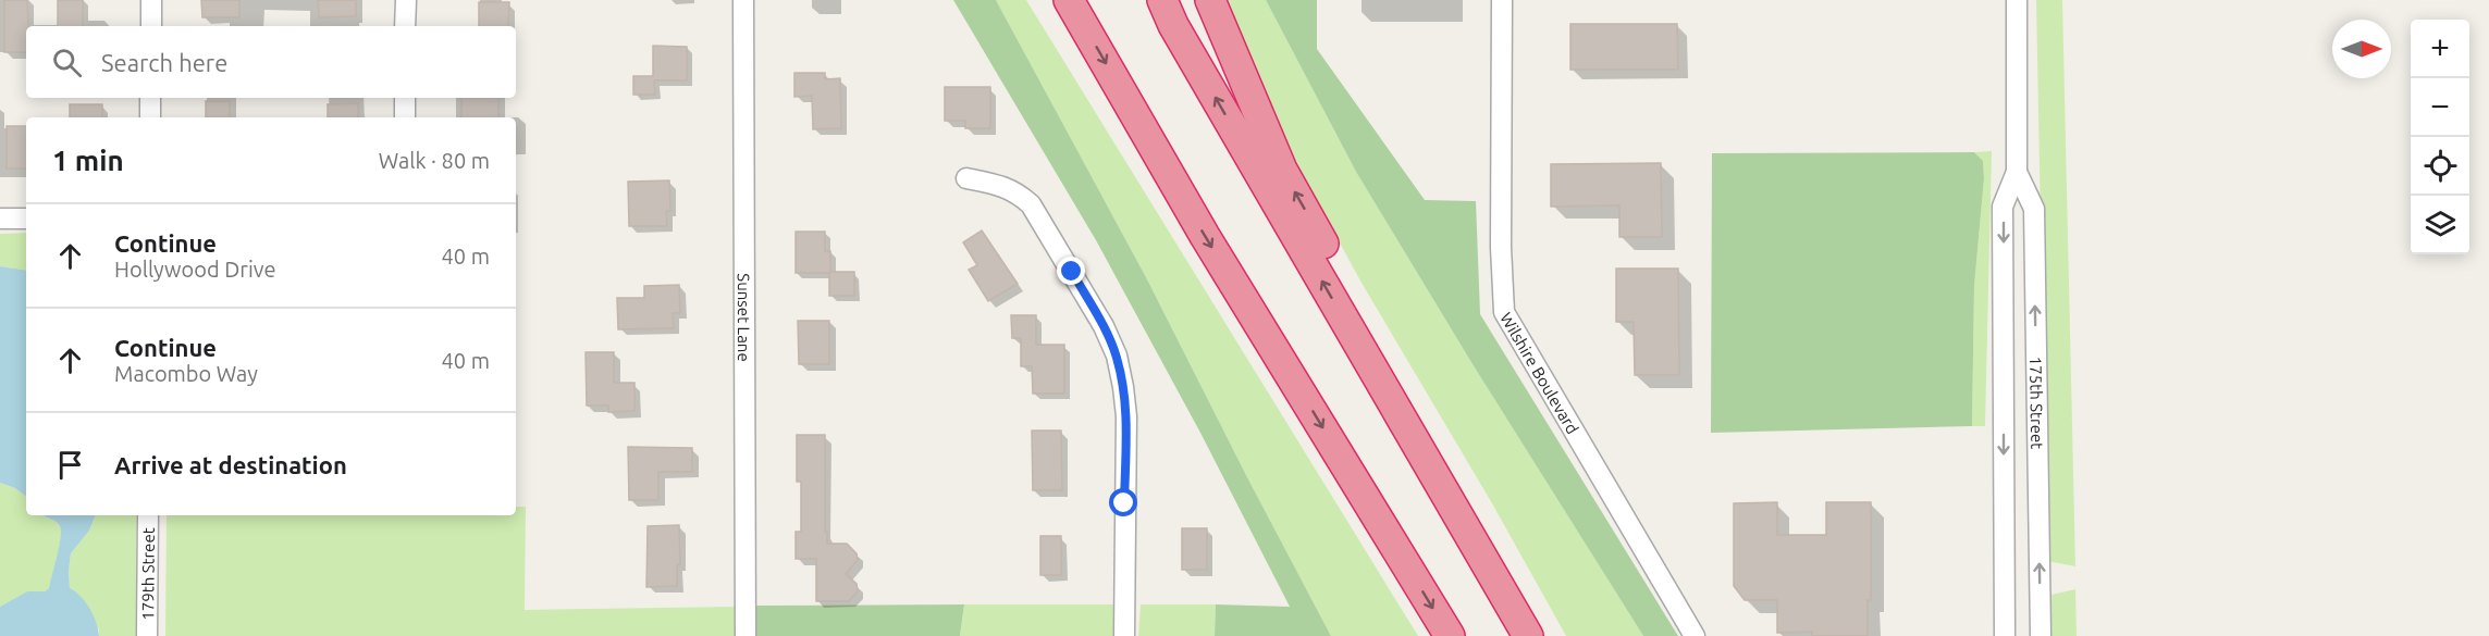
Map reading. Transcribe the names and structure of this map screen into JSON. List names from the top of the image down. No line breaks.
{"streets":{"street":["Sunset Lane","Wilshire Boulevard","175th Street","179th Street"]},"north":"right","page":{"map_buttons":["+","−"],"search":"Search here","heading":["1 min","Walk · 80 m"],"list":[["Continue","Hollywood Drive","40 m"],["Continue","Macombo Way","40 m"],"Arrive at destination"]}}
